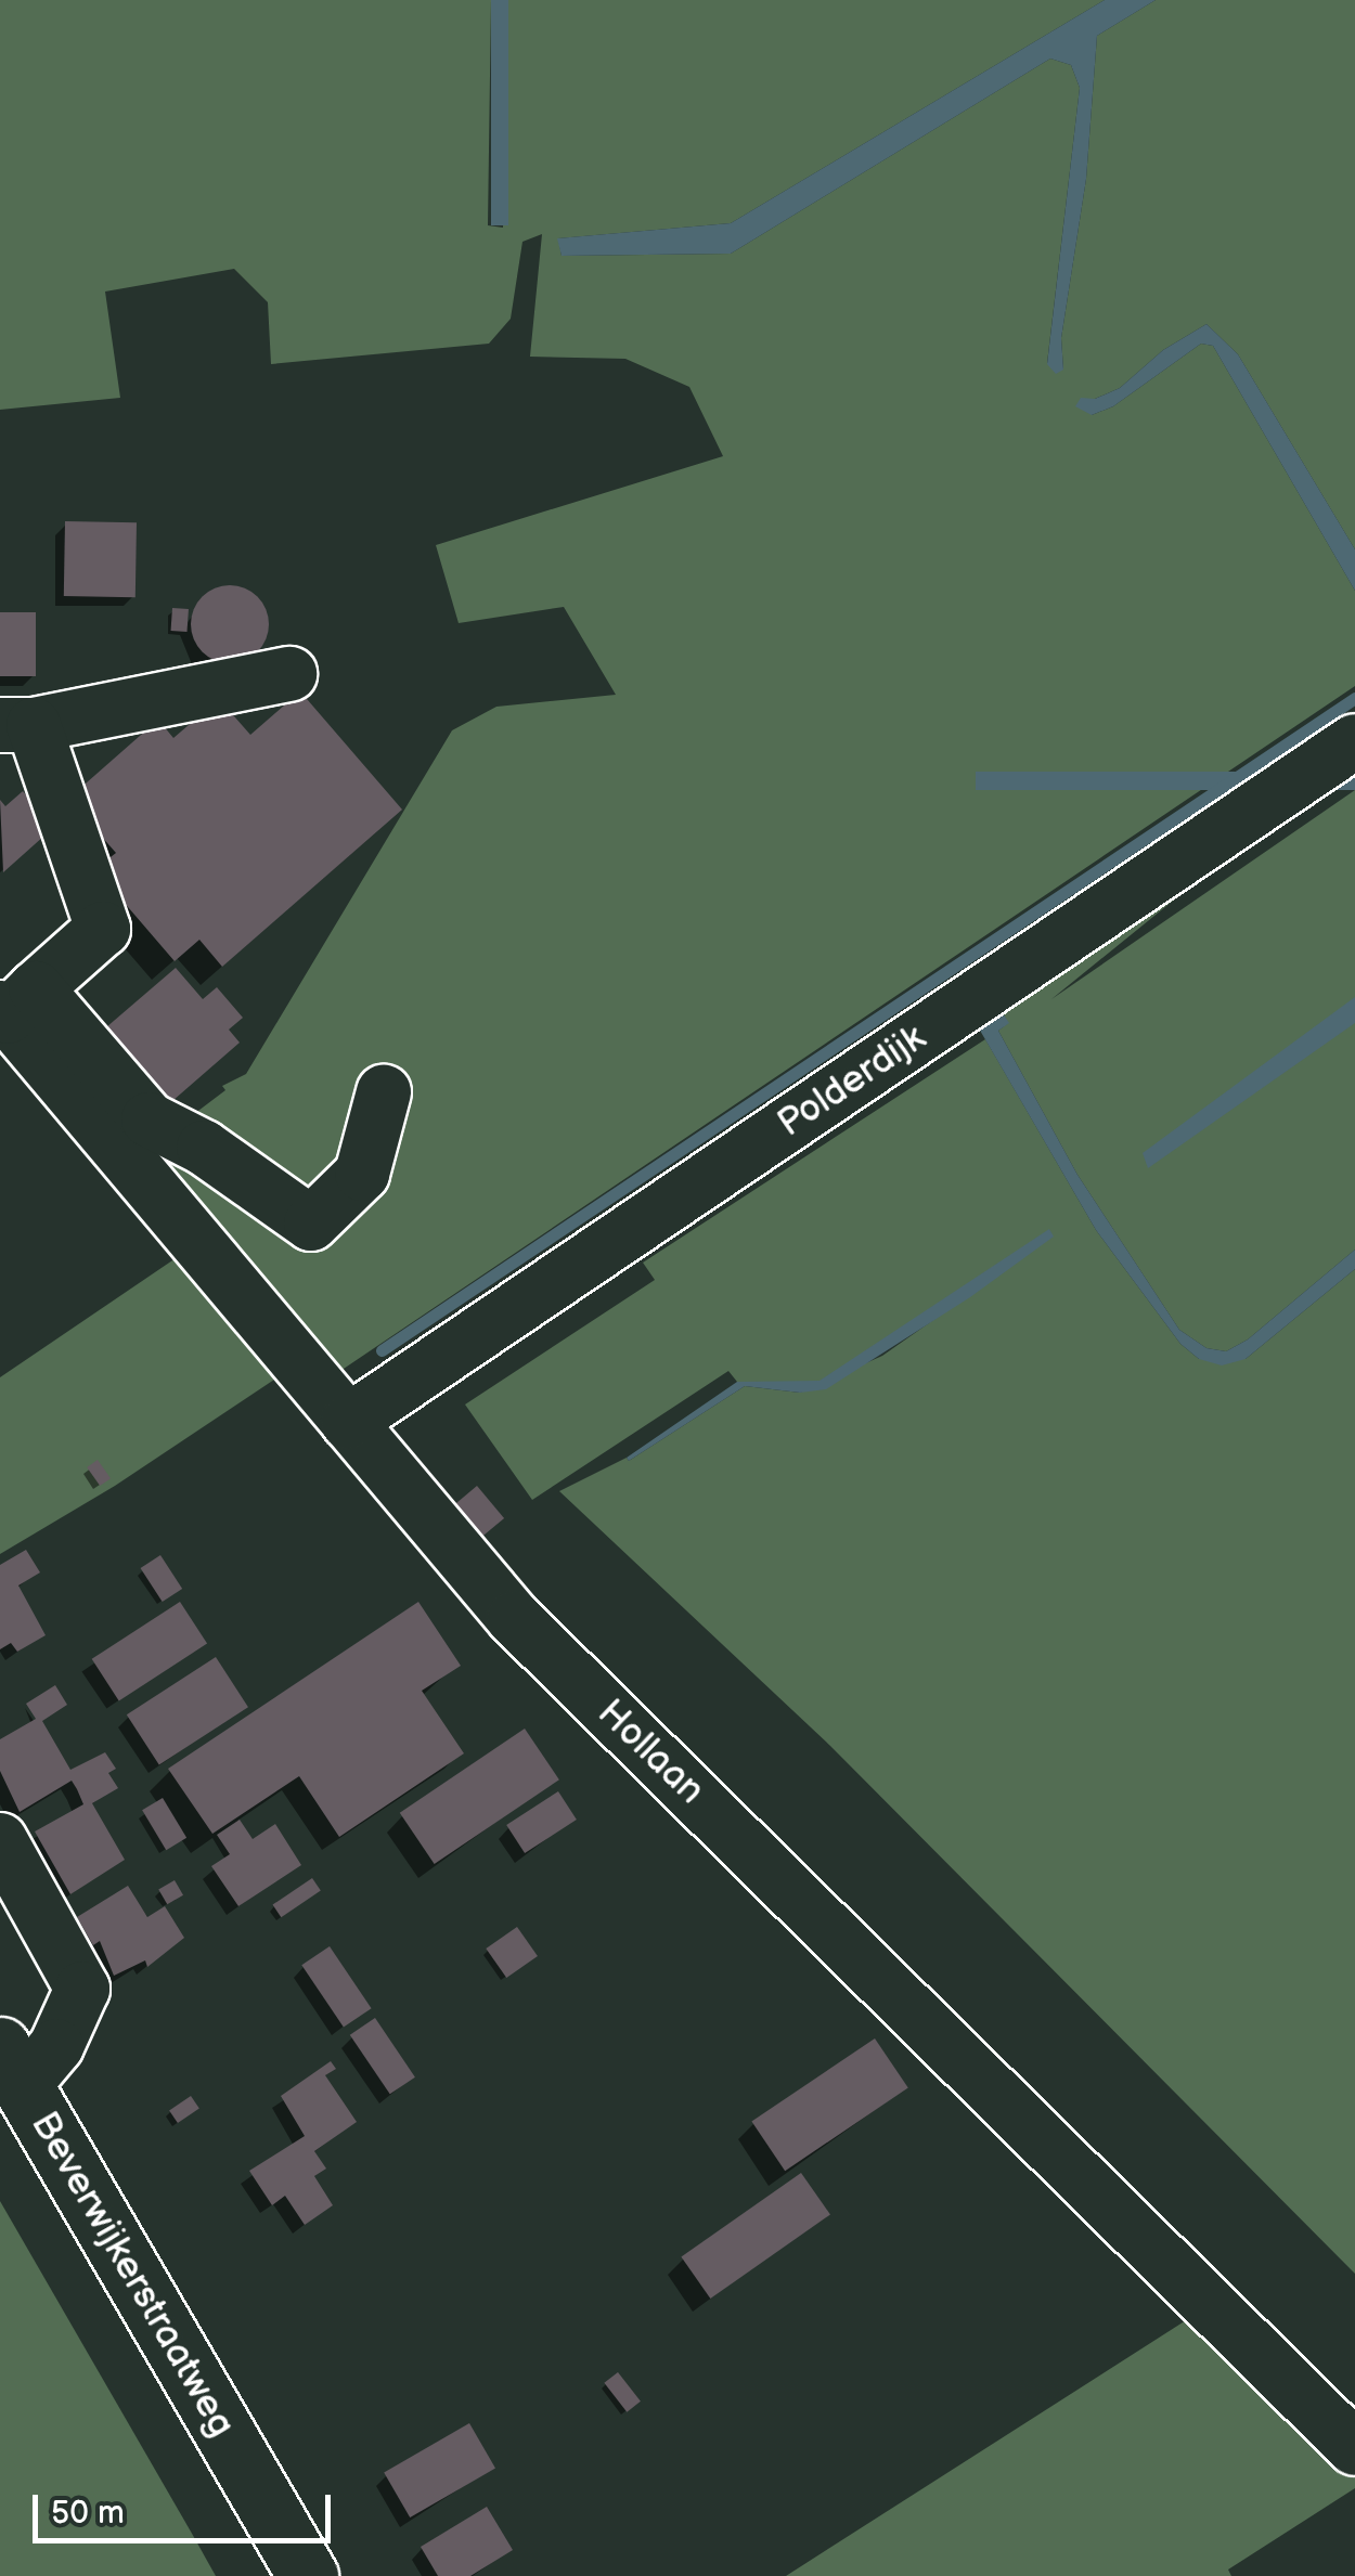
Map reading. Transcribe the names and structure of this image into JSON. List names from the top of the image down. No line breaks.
{"streets":{"main road":["Beverwijkerstraatweg"],"street":["Polderdijk","Hollaan"]},"crossings":[["Polderdijk","Hollaan"]],"scale_bar":"50 m"}
